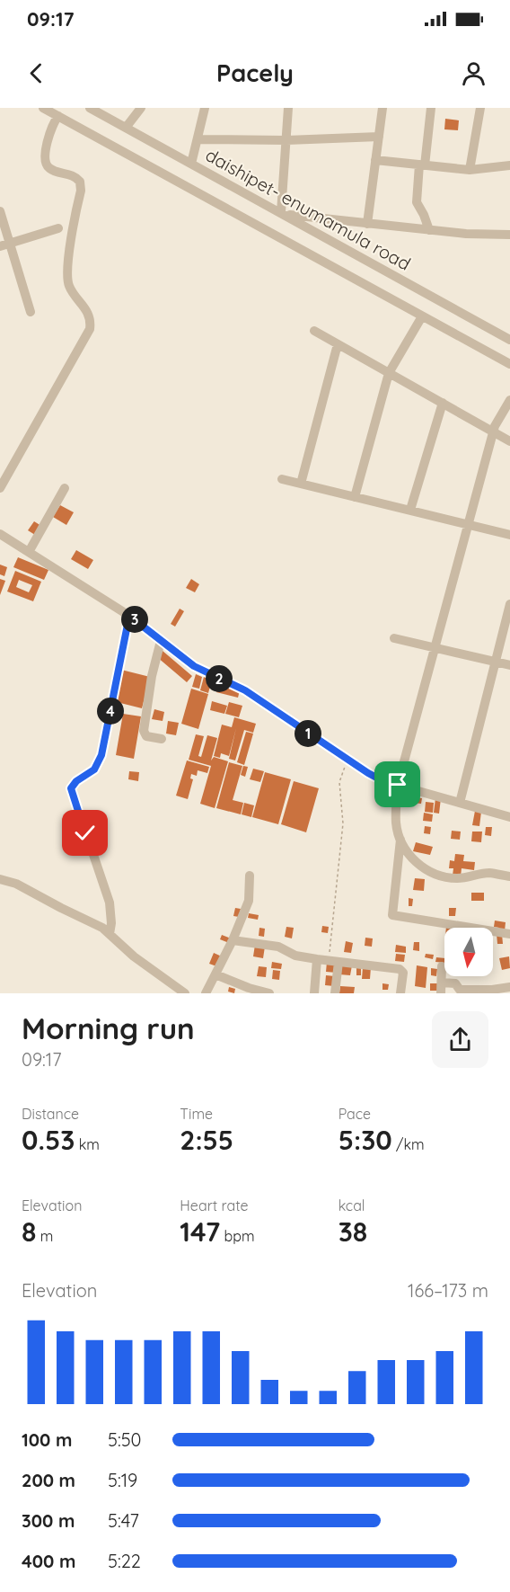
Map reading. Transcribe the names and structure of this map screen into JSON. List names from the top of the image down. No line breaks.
{"streets":{"street":["daishipet- enumamula road"]},"north":"bottom","page":{"status":"09:17","header":"Pacely","pins":["3","2","4","1"],"heading":["Morning run","09:17"],"stats":[["Distance","0.53 km"],["Time","2:55"],["Pace","5:30 /km"],["Elevation","8 m"],["Heart rate","147 bpm"],["kcal","38"]],"chart":["Elevation","166–173 m"],"list":[{"name":"100 m","note":"5:50"},{"name":"200 m","note":"5:19"},{"name":"300 m","note":"5:47"},{"name":"400 m","note":"5:22"}]}}
